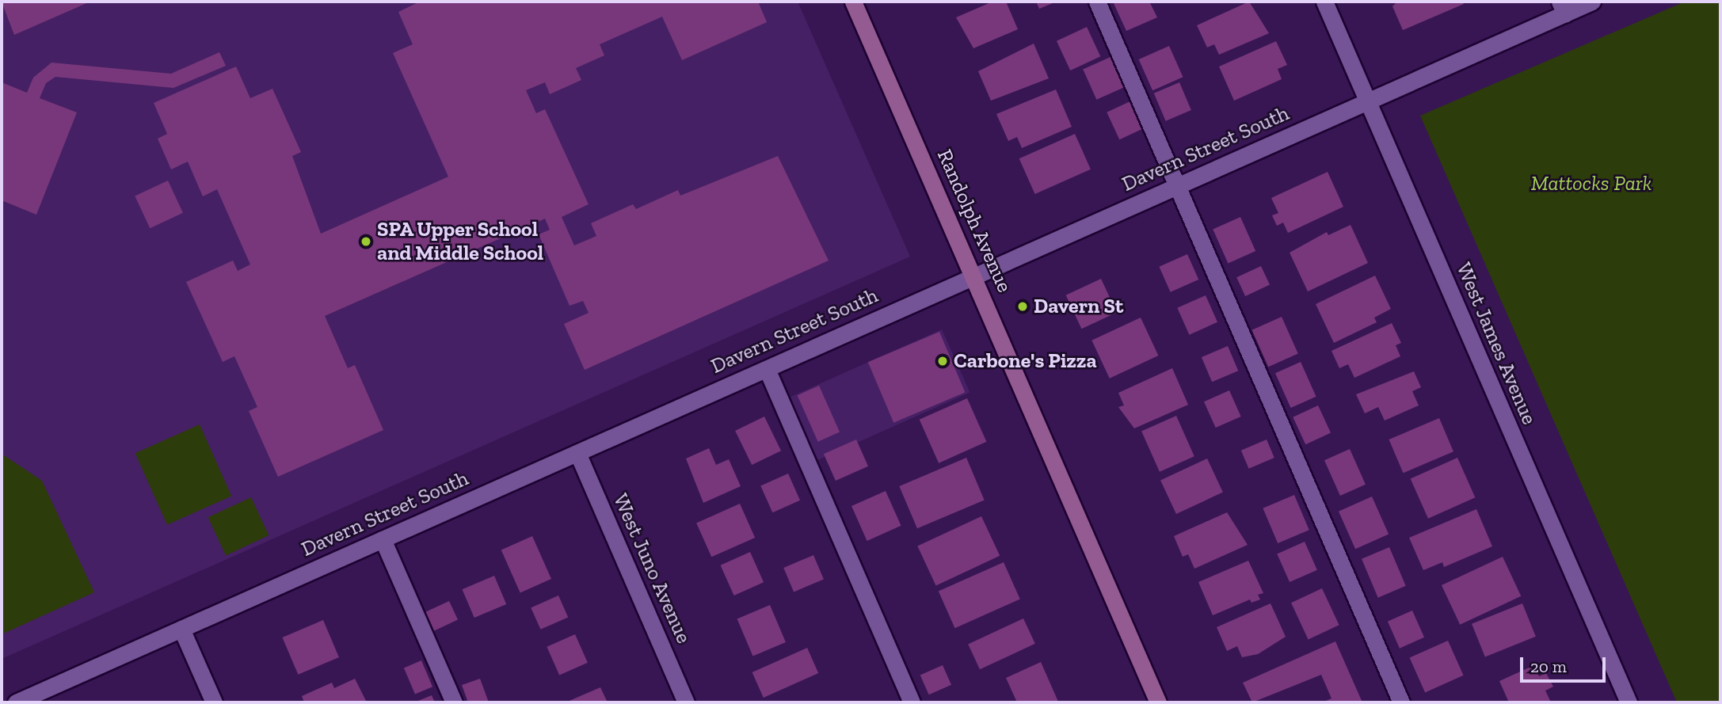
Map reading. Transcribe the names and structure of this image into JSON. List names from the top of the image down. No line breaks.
{"streets":{"main road":["Randolph Avenue"],"street":["Davern Street South","West James Avenue","West Juno Avenue"]},"crossings":[["Davern Street South","Randolph Avenue"],["Davern Street South","West James Avenue"],["Davern Street South","West Juno Avenue"]],"parks":["Mattocks Park"],"places":["SPA Upper School and Middle School","Davern St","Carbone's Pizza"],"scale_bar":"20 m"}
